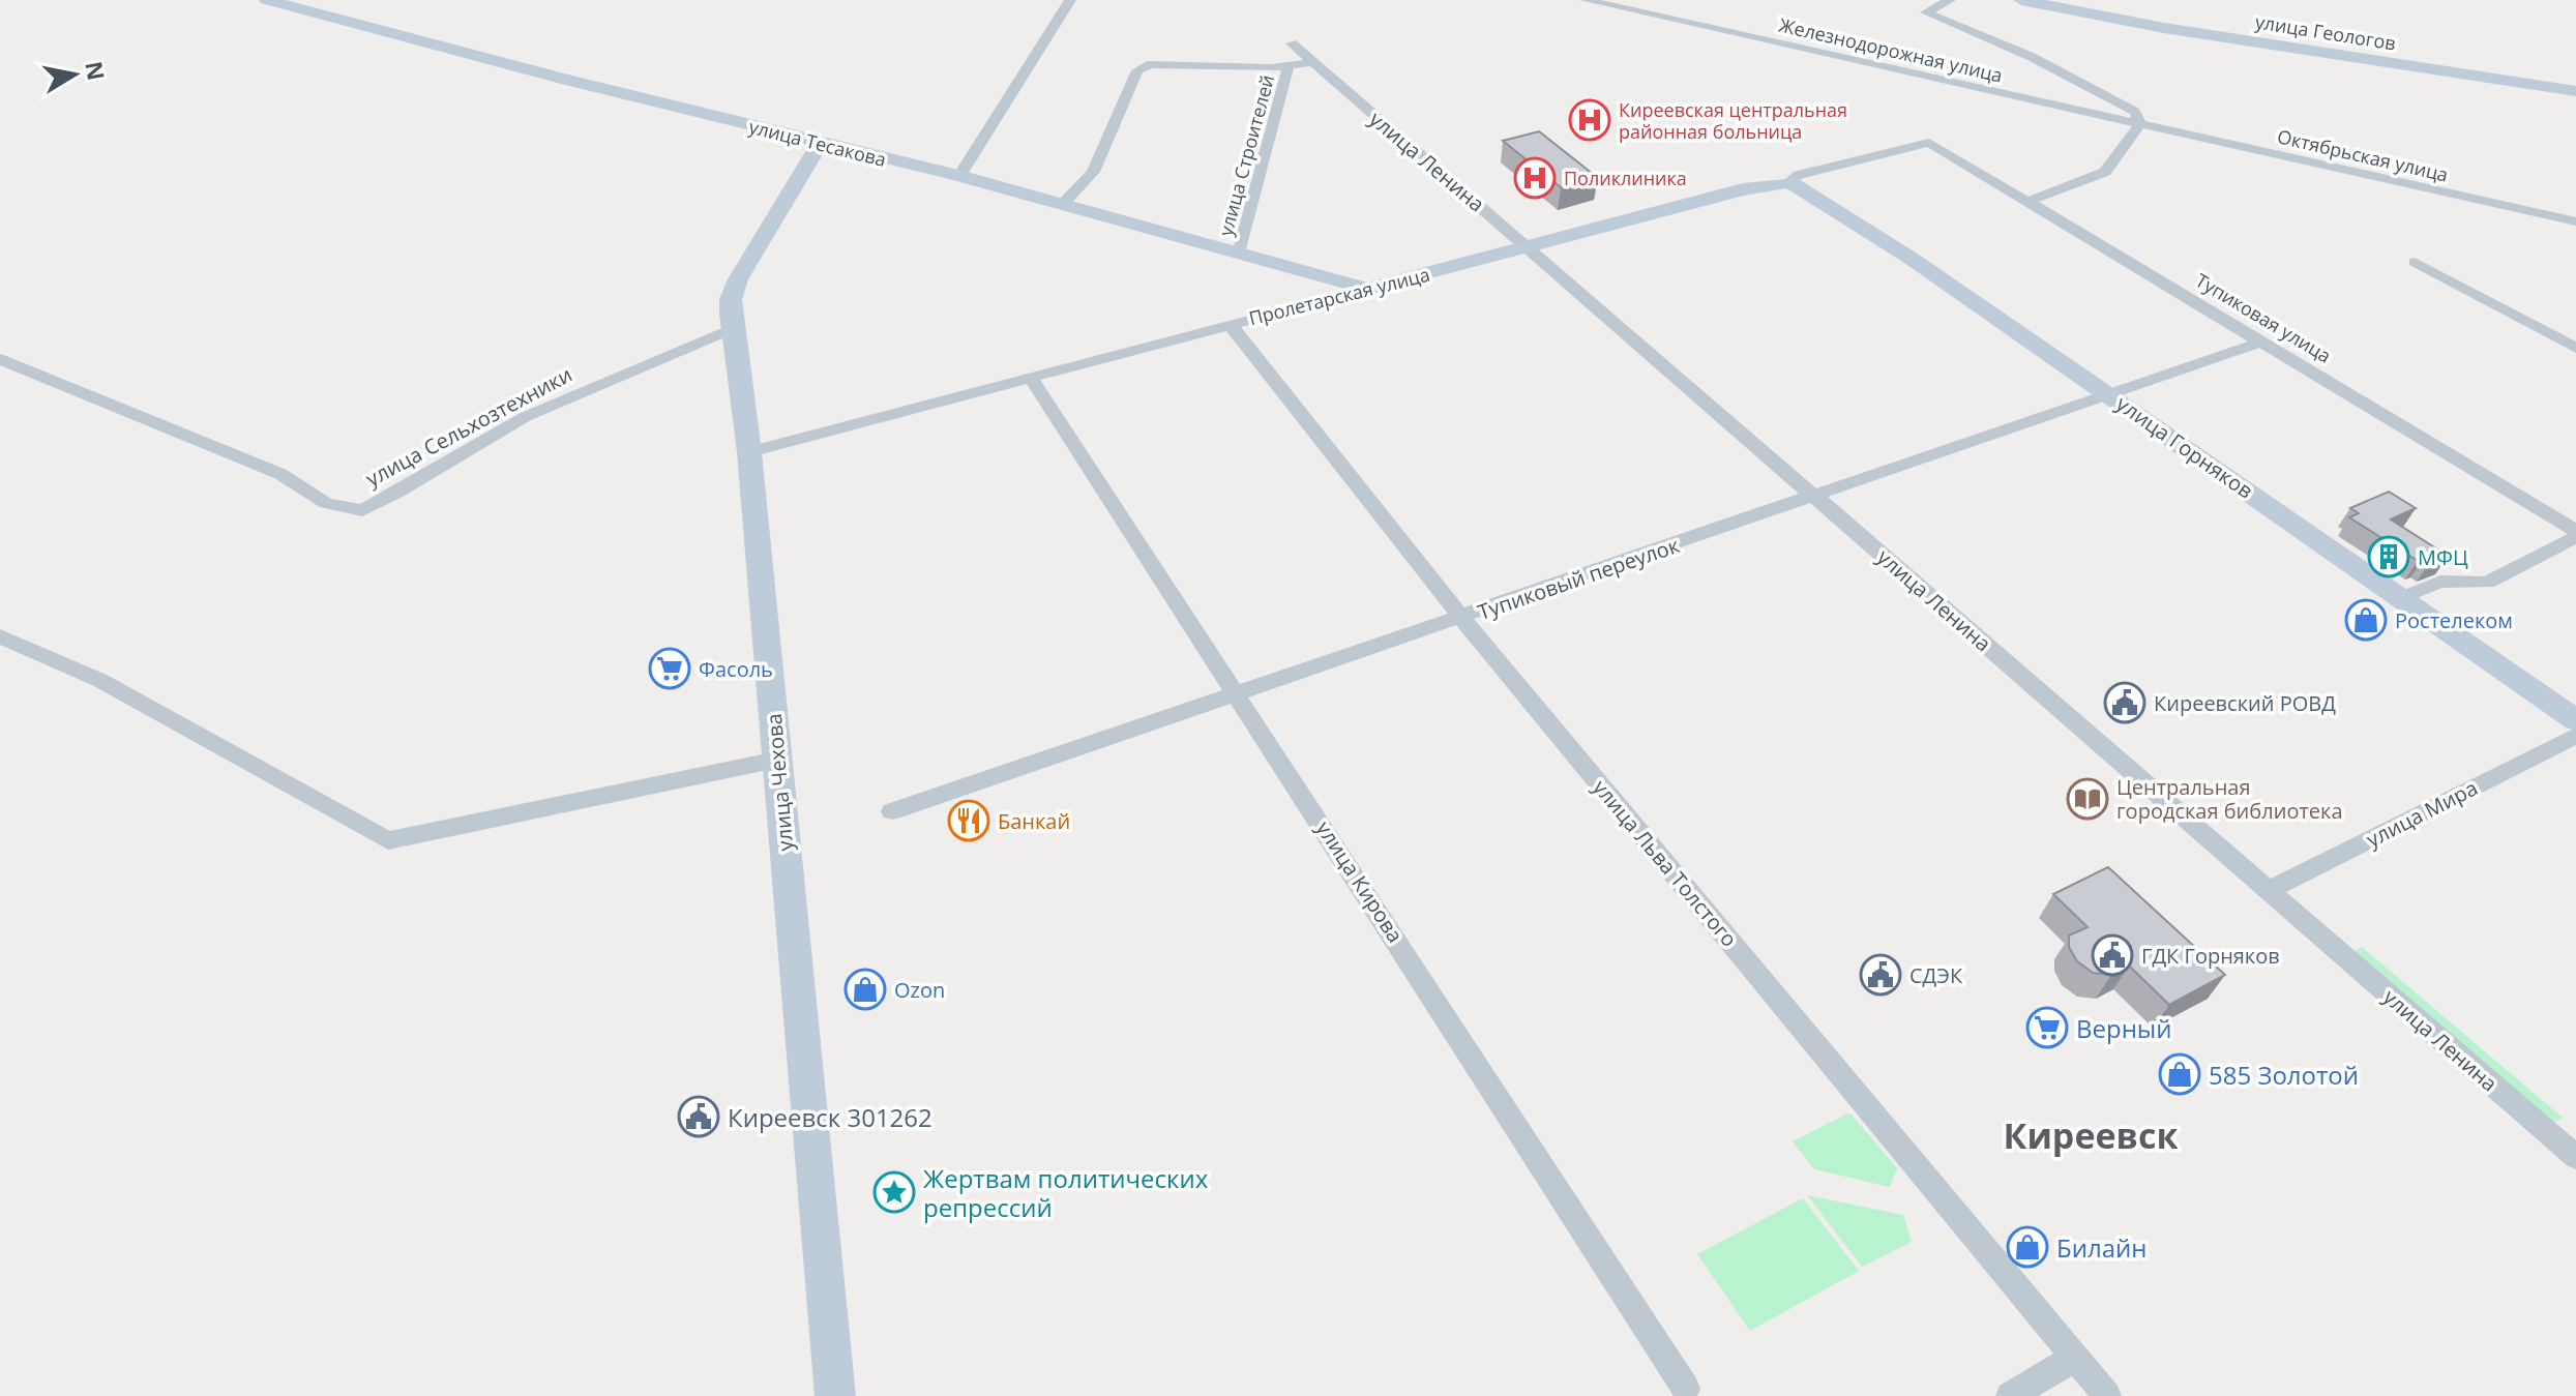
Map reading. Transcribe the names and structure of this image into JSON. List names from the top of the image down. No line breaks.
{"streets":{"main road":["улица Геологов","улица Тесакова","Пролетарская улица","улица Горняков","улица Чехова"],"street":["Железнодорожная улица","улица Строителей","Октябрьская улица","улица Ленина","Тупиковая улица","улица Сельхозтехники","Тупиковый переулок","улица Мира","улица Льва Толстого","улица Кирова"]},"crossings":[["Железнодорожная улица","Октябрьская улица"],["улица Тесакова","улица Строителей"],["улица Тесакова","Пролетарская улица"],["улица Тесакова","улица Чехова"],["улица Строителей","улица Ленина"],["улица Ленина","Пролетарская улица"],["улица Ленина","Тупиковый переулок"],["улица Ленина","улица Мира"],["Пролетарская улица","Тупиковая улица"],["Пролетарская улица","улица Горняков"],["Пролетарская улица","улица Чехова"],["Пролетарская улица","улица Льва Толстого"],["Пролетарская улица","улица Кирова"],["Тупиковая улица","Тупиковый переулок"],["улица Сельхозтехники","улица Чехова"],["улица Горняков","Тупиковый переулок"],["Тупиковый переулок","улица Льва Толстого"],["Тупиковый переулок","улица Кирова"]],"districts":["Киреевск"],"places":{"hospital":["Киреевская центральная районная больница","Поликлиника"],"building":["МФЦ"],"shop":["Ростелеком","Ozon","585 Золотой","Билайн"],"supermarket":["Фасоль","Верный"],"public building":["Киреевский РОВД","ГДК Горняков","СДЭК","Киреевск 301262"],"library":["Центральная городская библиотека"],"restaurant":["Банкай"],"place":["Жертвам политических репрессий"]},"north":"right"}
